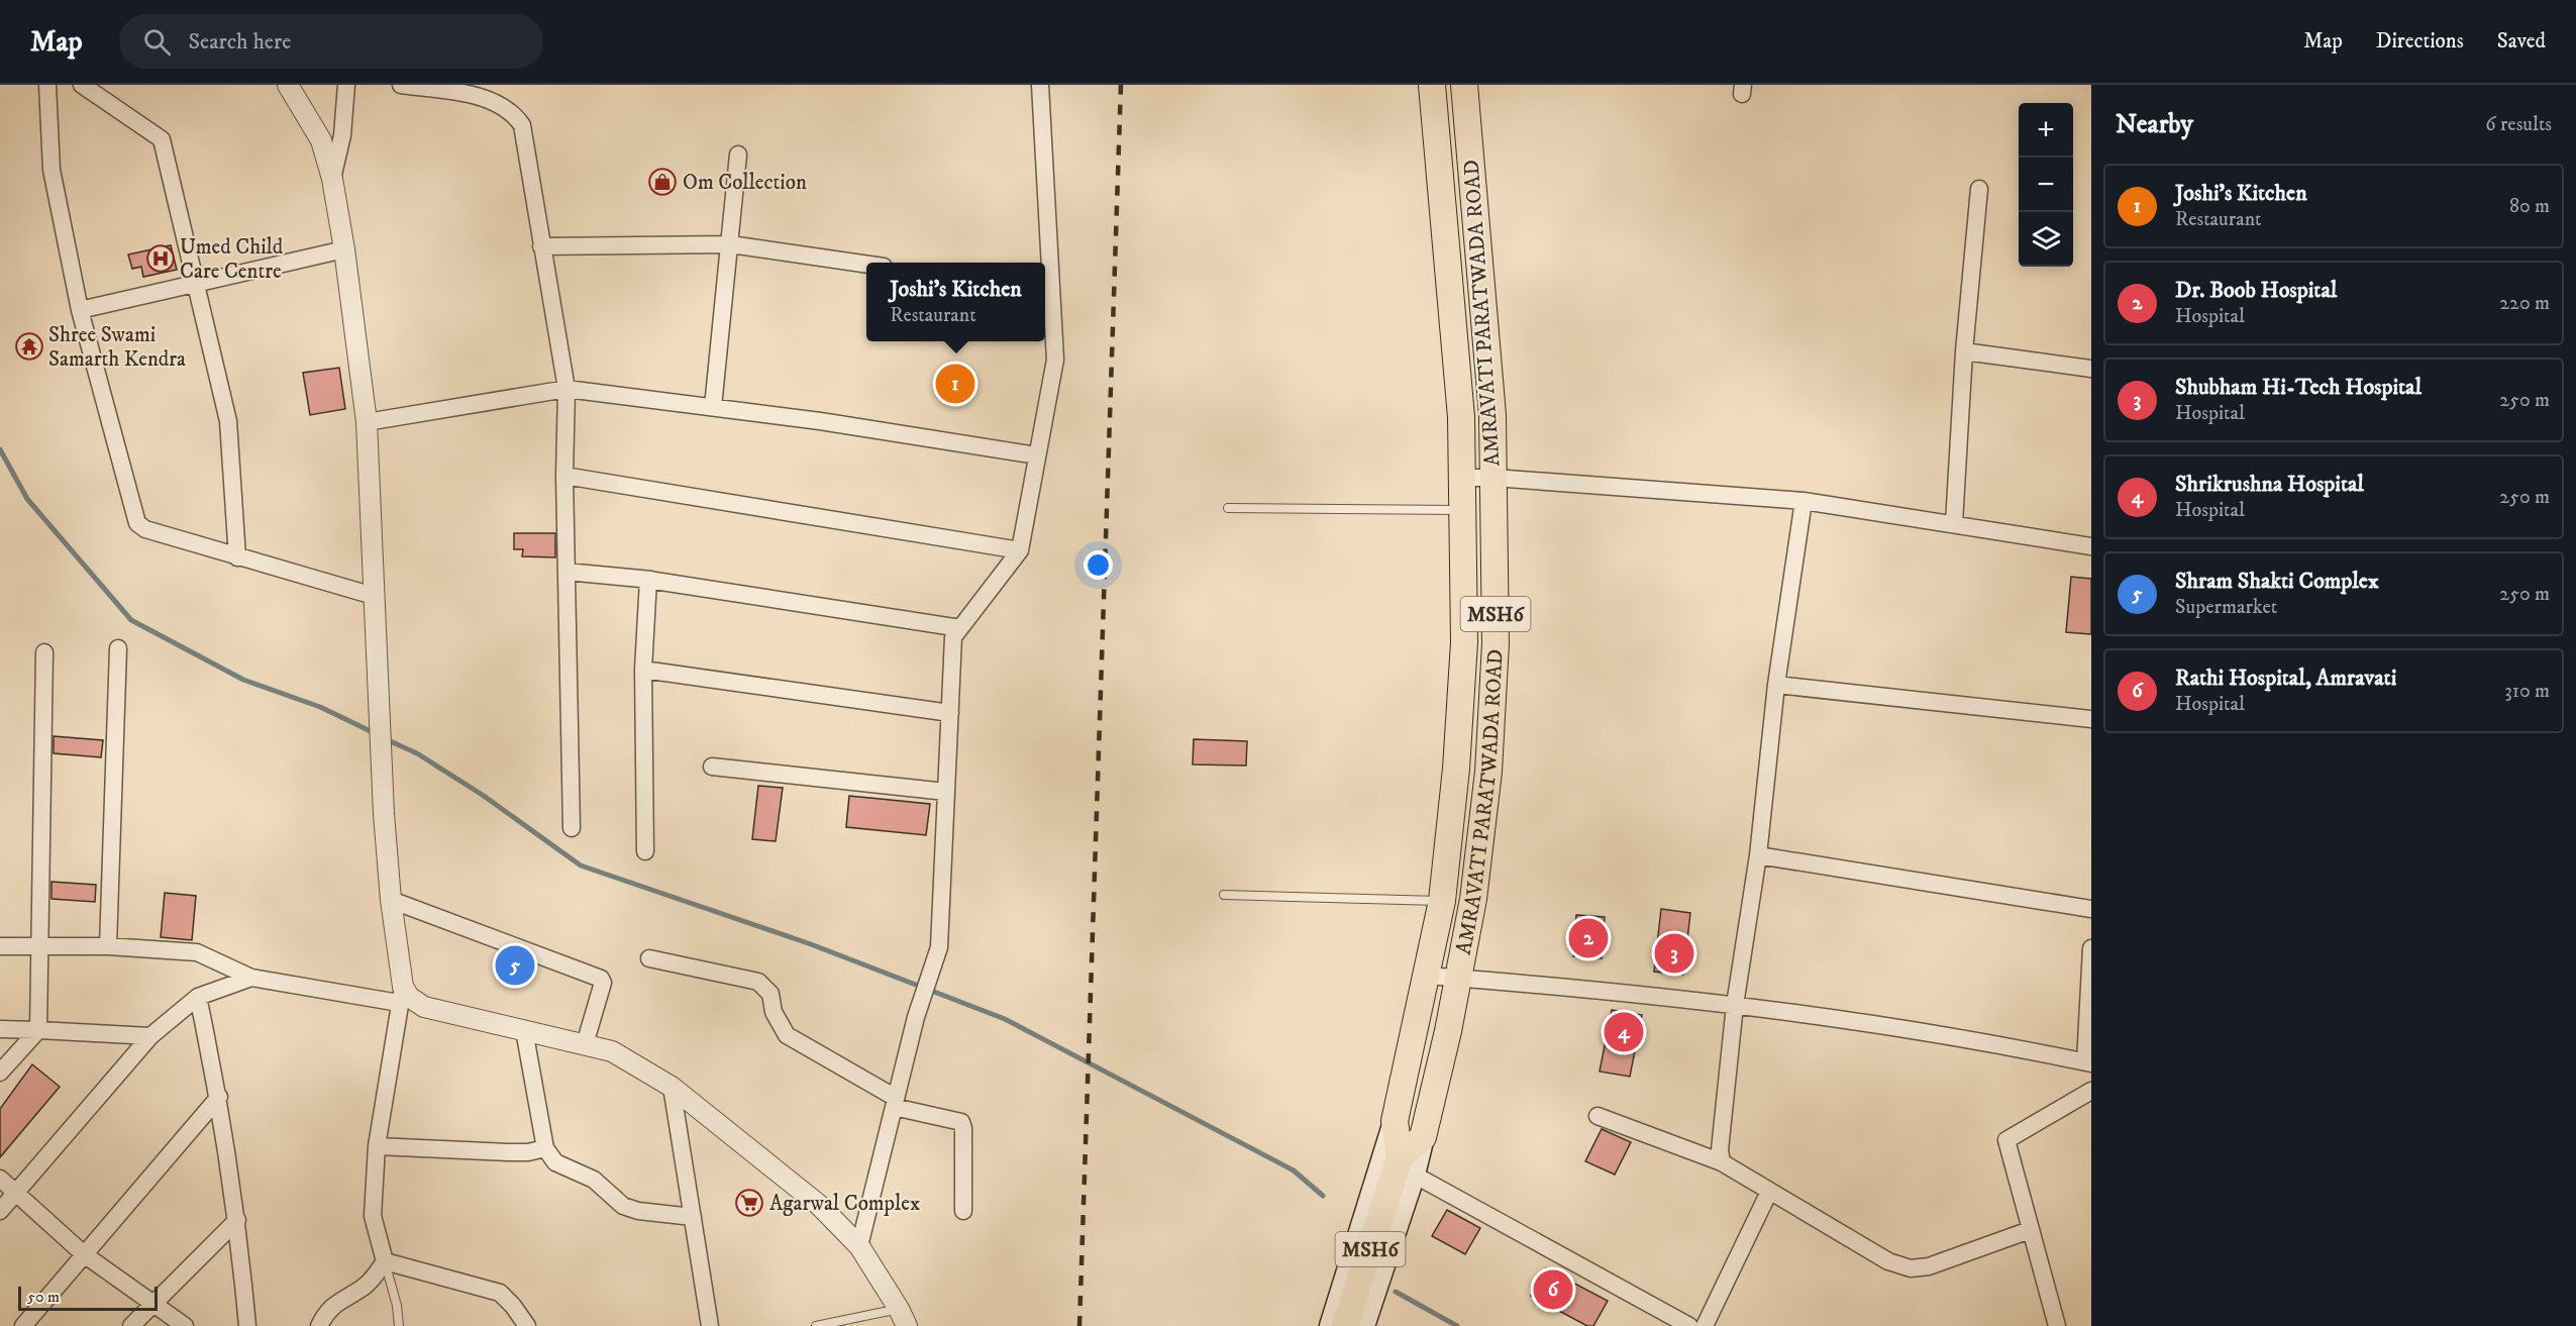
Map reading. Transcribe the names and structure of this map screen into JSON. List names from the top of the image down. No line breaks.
{"streets":{"main road":["AMRAVATI PARATWADA ROAD","MSH6"]},"crossings":[["AMRAVATI PARATWADA ROAD","MSH6"]],"places":{"shop":["Om Collection"],"hospital":["Umed Child Care Centre"],"temple":["Shree Swami Samarth Kendra"],"supermarket":["Agarwal Complex"]},"scale_bar":"50 m","page":{"header":"Map","search":"Search here","nav":["Map","Directions","Saved"],"heading":["Nearby","6 results"],"map_buttons":["+","−"],"list":[{"mark":"1","name":"Joshi's Kitchen","note":"Restaurant","value":"80 m"},{"mark":"2","name":"Dr. Boob Hospital","note":"Hospital","value":"220 m"},{"mark":"3","name":"Shubham Hi-Tech Hospital","note":"Hospital","value":"250 m"},{"mark":"4","name":"Shrikrushna Hospital","note":"Hospital","value":"250 m"},{"mark":"5","name":"Shram Shakti Complex","note":"Supermarket","value":"250 m"},{"mark":"6","name":"Rathi Hospital, Amravati","note":"Hospital","value":"310 m"}],"popup":["Joshi's Kitchen","Restaurant"],"pins":["1","2","3","5","4","6"],"scale":"50 m"}}
